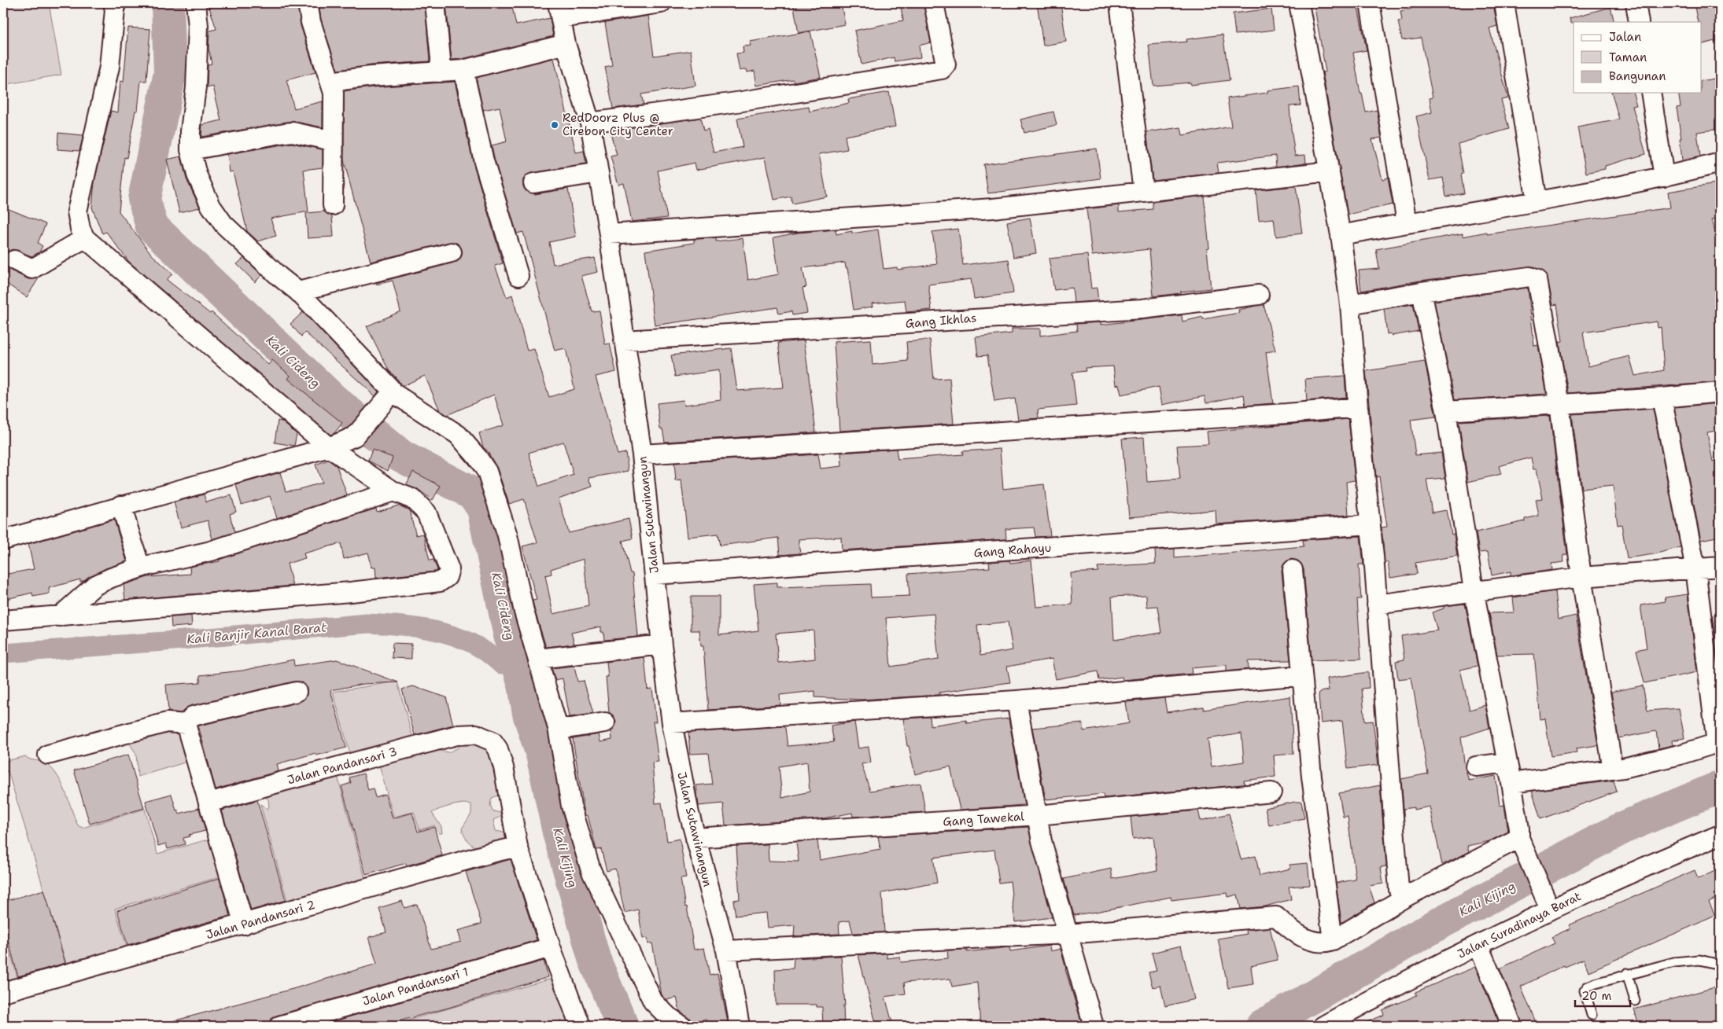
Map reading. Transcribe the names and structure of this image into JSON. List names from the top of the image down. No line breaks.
{"streets":{"street":["Gang Ikhlas","Jalan Sutawinangun","Gang Rahayu","Jalan Pandansari 3","Gang Tawekal","Jalan Pandansari 2","Jalan Suradinaya Barat","Jalan Pandansari 1"]},"crossings":[["Gang Ikhlas","Jalan Sutawinangun"],["Jalan Sutawinangun","Gang Rahayu"],["Jalan Sutawinangun","Gang Tawekal"],["Jalan Pandansari 3","Jalan Pandansari 2"]],"water":["Kali Cideng","Kali Banjir Kanal Barat","Kali Kijing"],"places":["RedDoorz Plus @ Cirebon City Center"],"legend":["Jalan","Taman","Bangunan"],"scale_bar":"20 m"}
